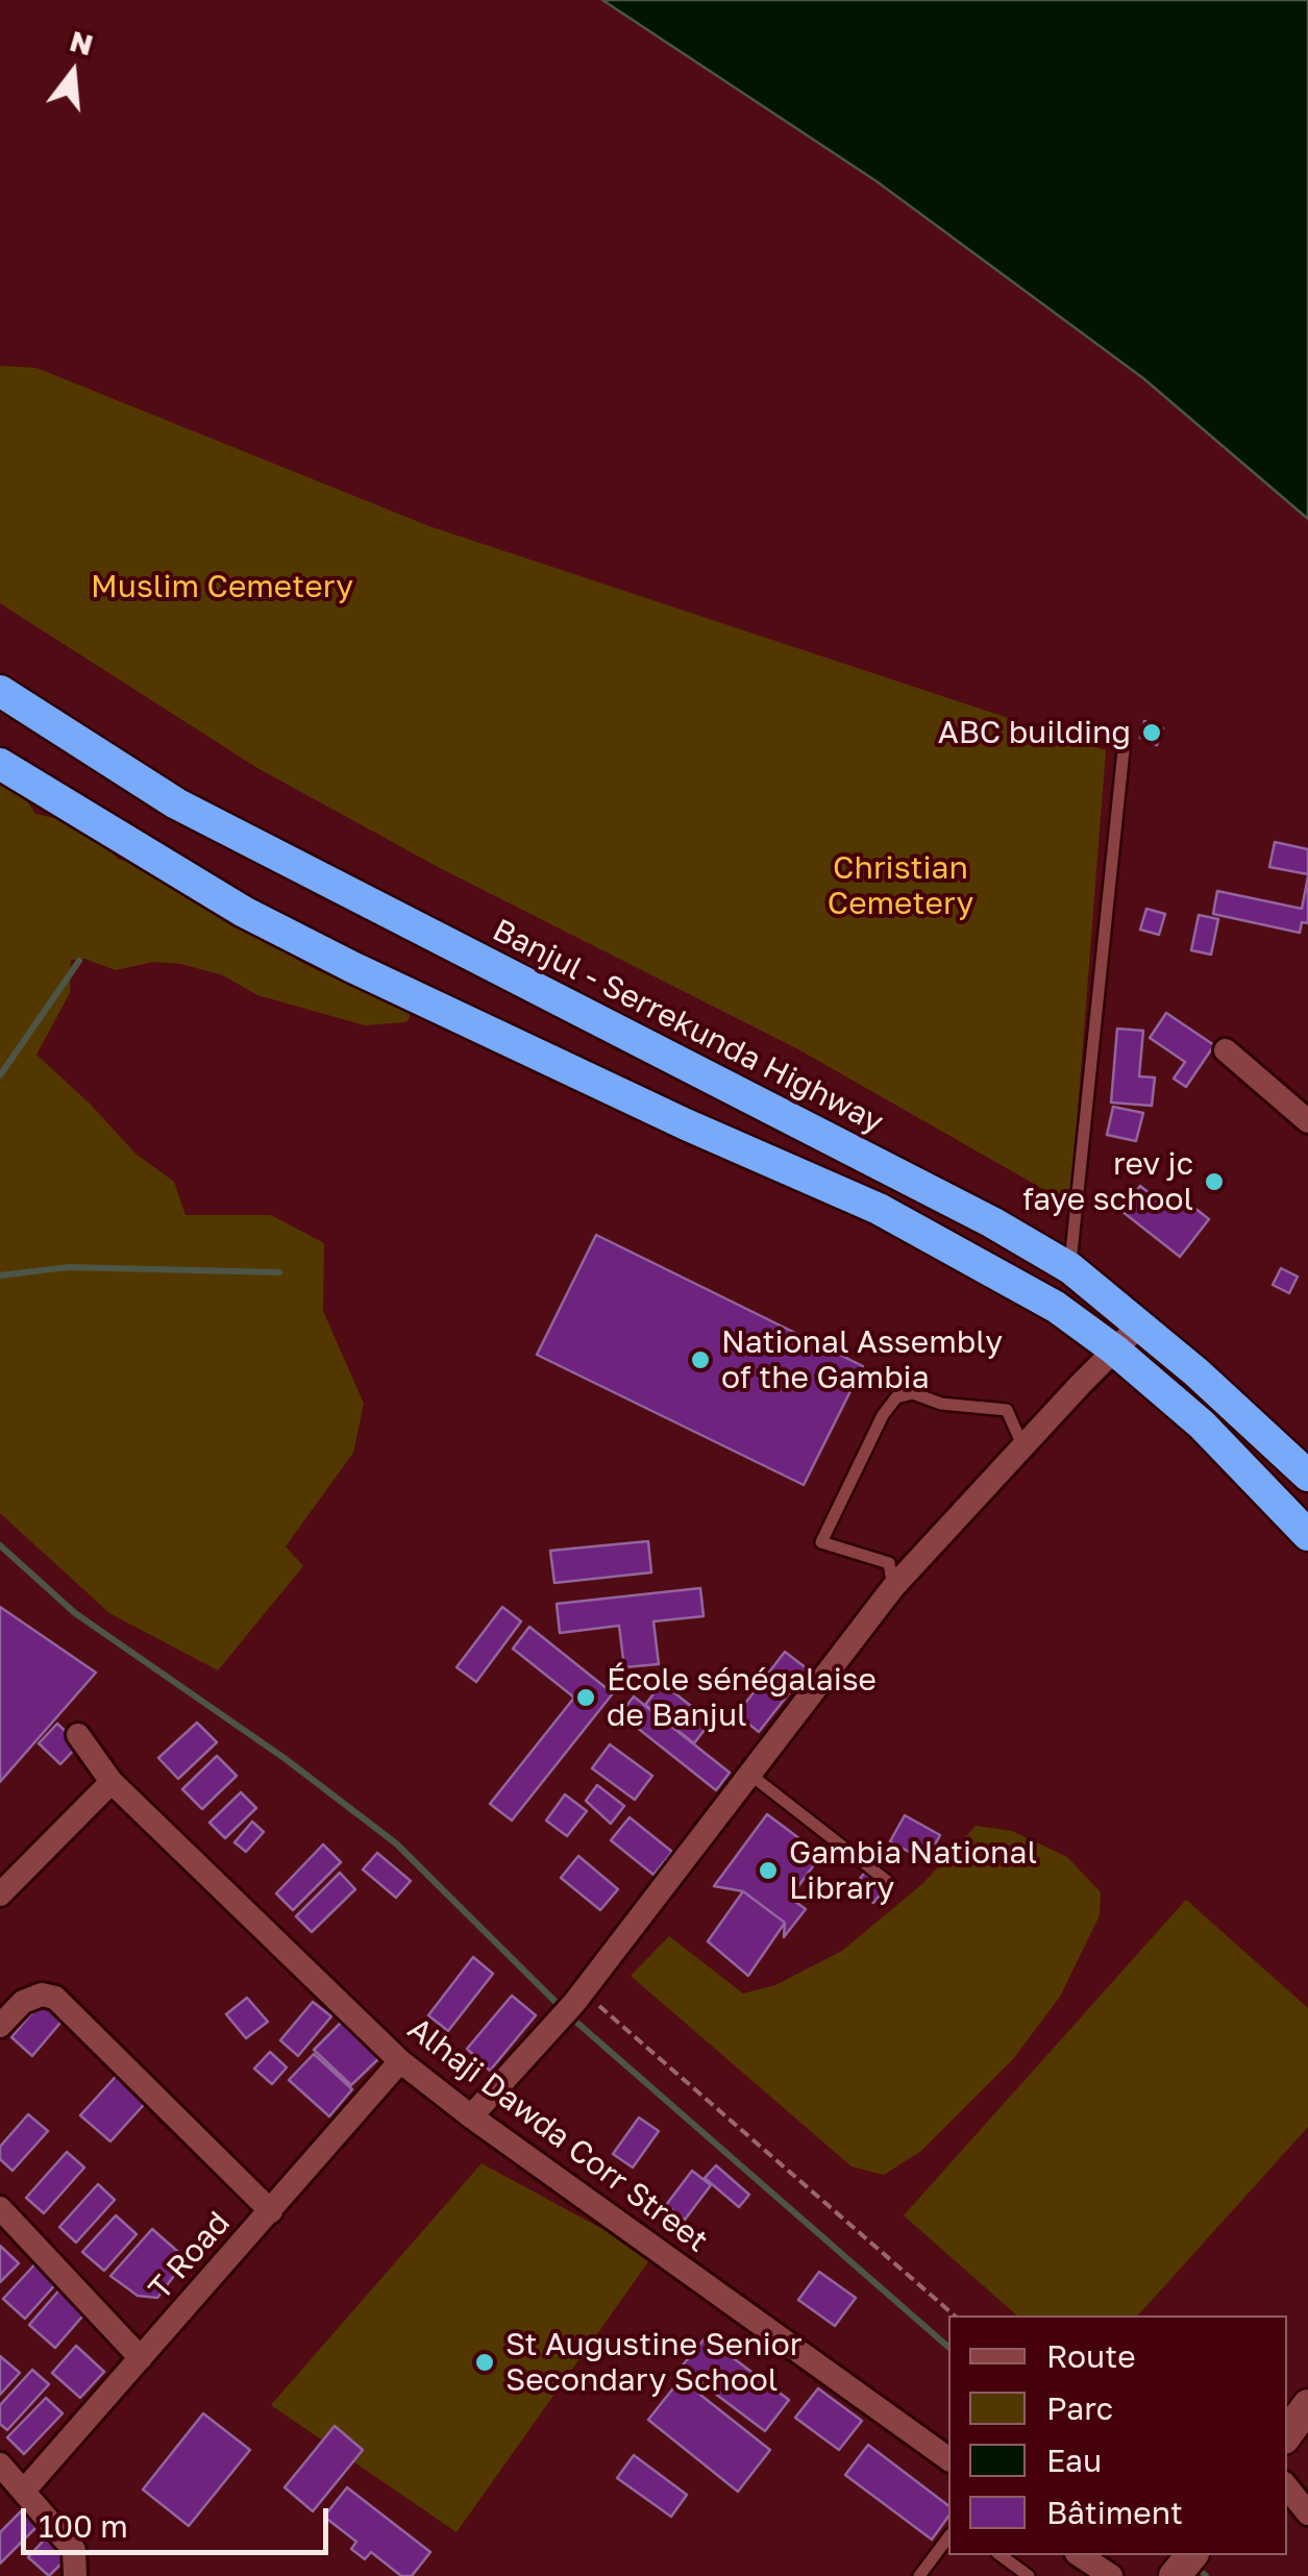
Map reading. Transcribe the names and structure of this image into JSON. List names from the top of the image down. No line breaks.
{"streets":{"highway":["Banjul - Serrekunda Highway"],"street":["Alhaji Dawda Corr Street","T Road"]},"crossings":[["Alhaji Dawda Corr Street","T Road"]],"parks":["Muslim Cemetery","Christian Cemetery"],"places":["ABC building","rev jc faye school","National Assembly of the Gambia","École sénégalaise de Banjul","Gambia National Library","St Augustine Senior Secondary School"],"legend":["Route","Parc","Eau","Bâtiment"],"scale_bar":"100 m","north":"top"}
